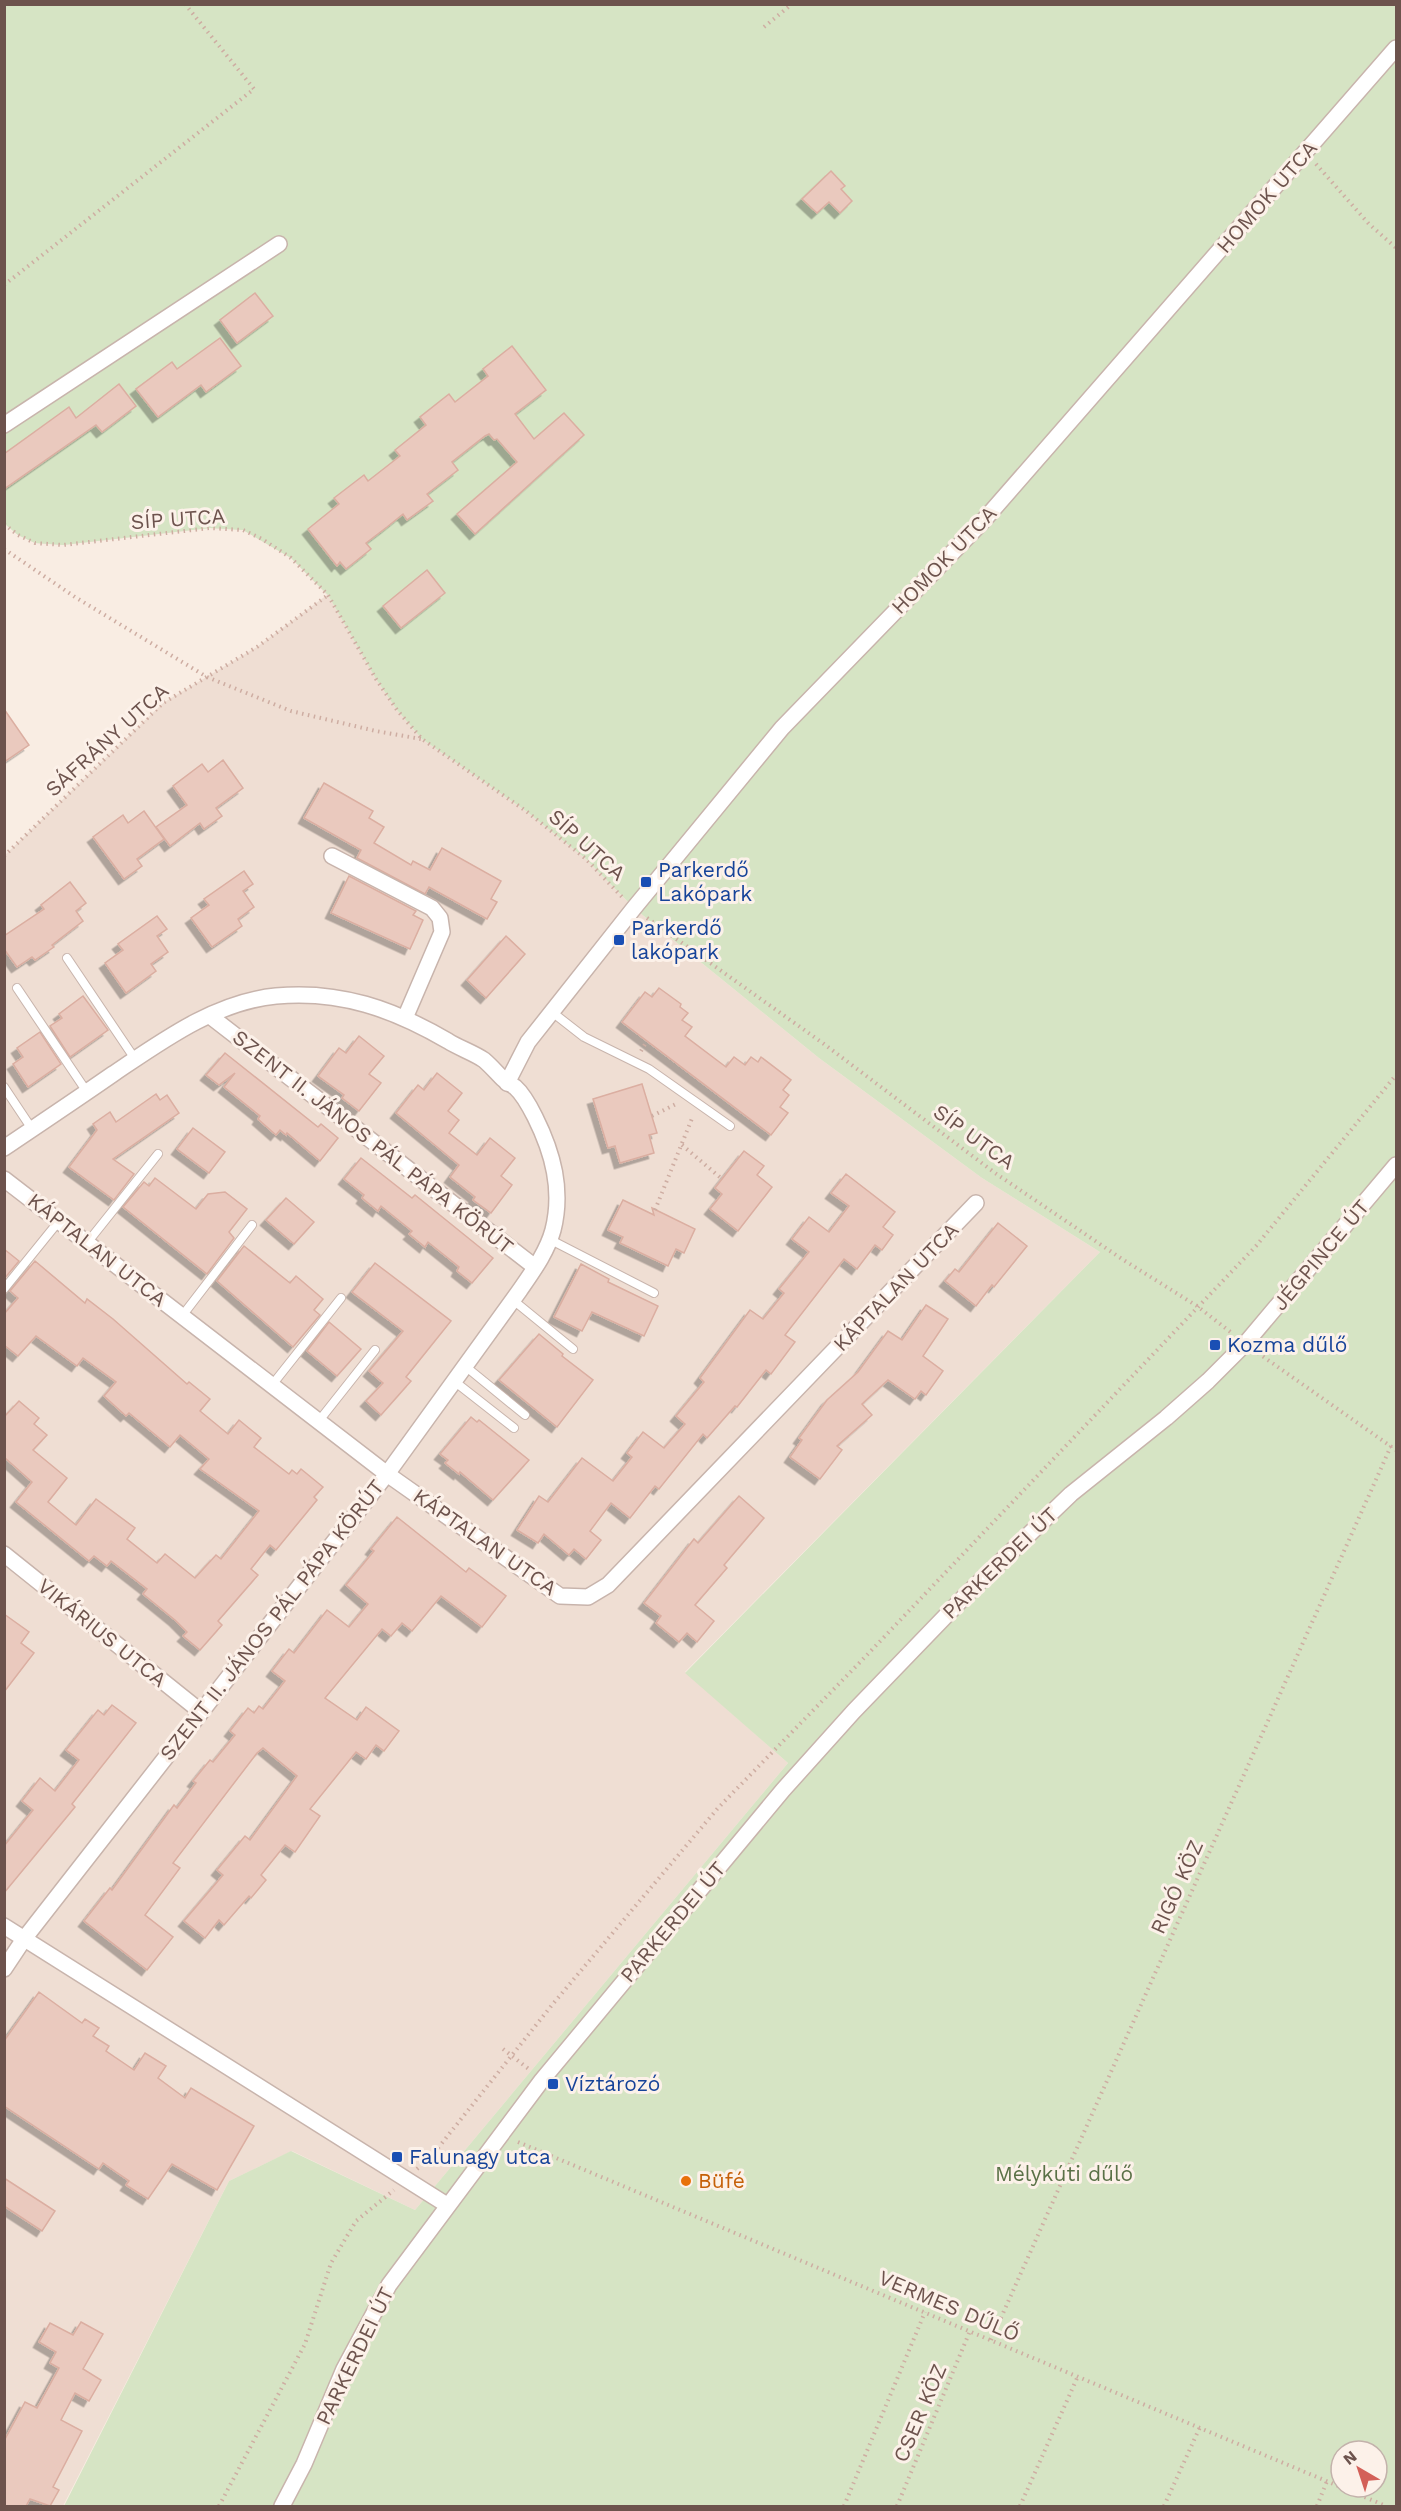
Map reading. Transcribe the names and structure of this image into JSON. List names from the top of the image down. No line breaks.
{"streets":{"street":["HOMOK UTCA","SZENT II. JÁNOS PÁL PÁPA KÖRÚT","KÁPTALAN UTCA","JÉGPINCE ÚT","PARKERDEI ÚT","VIKÁRIUS UTCA"],"path":["SÍP UTCA","SÁFRÁNY UTCA","RIGÓ KÖZ","VERMES DŰLŐ","CSER KÖZ"]},"crossings":[["HOMOK UTCA","SÍP UTCA"],["HOMOK UTCA","SZENT II. JÁNOS PÁL PÁPA KÖRÚT"],["SÍP UTCA","SÁFRÁNY UTCA"],["SÍP UTCA","JÉGPINCE ÚT"],["SÍP UTCA","RIGÓ KÖZ"],["SZENT II. JÁNOS PÁL PÁPA KÖRÚT","KÁPTALAN UTCA"],["SZENT II. JÁNOS PÁL PÁPA KÖRÚT","VIKÁRIUS UTCA"],["JÉGPINCE ÚT","PARKERDEI ÚT"],["PARKERDEI ÚT","VERMES DŰLŐ"],["RIGÓ KÖZ","VERMES DŰLŐ"],["VERMES DŰLŐ","CSER KÖZ"]],"parks":["Mélykúti dűlő"],"places":{"transit":["Parkerdő Lakópark","Parkerdő lakópark","Kozma dűlő","Víztározó","Falunagy utca"],"other":["Büfé"]},"north":"top left"}
